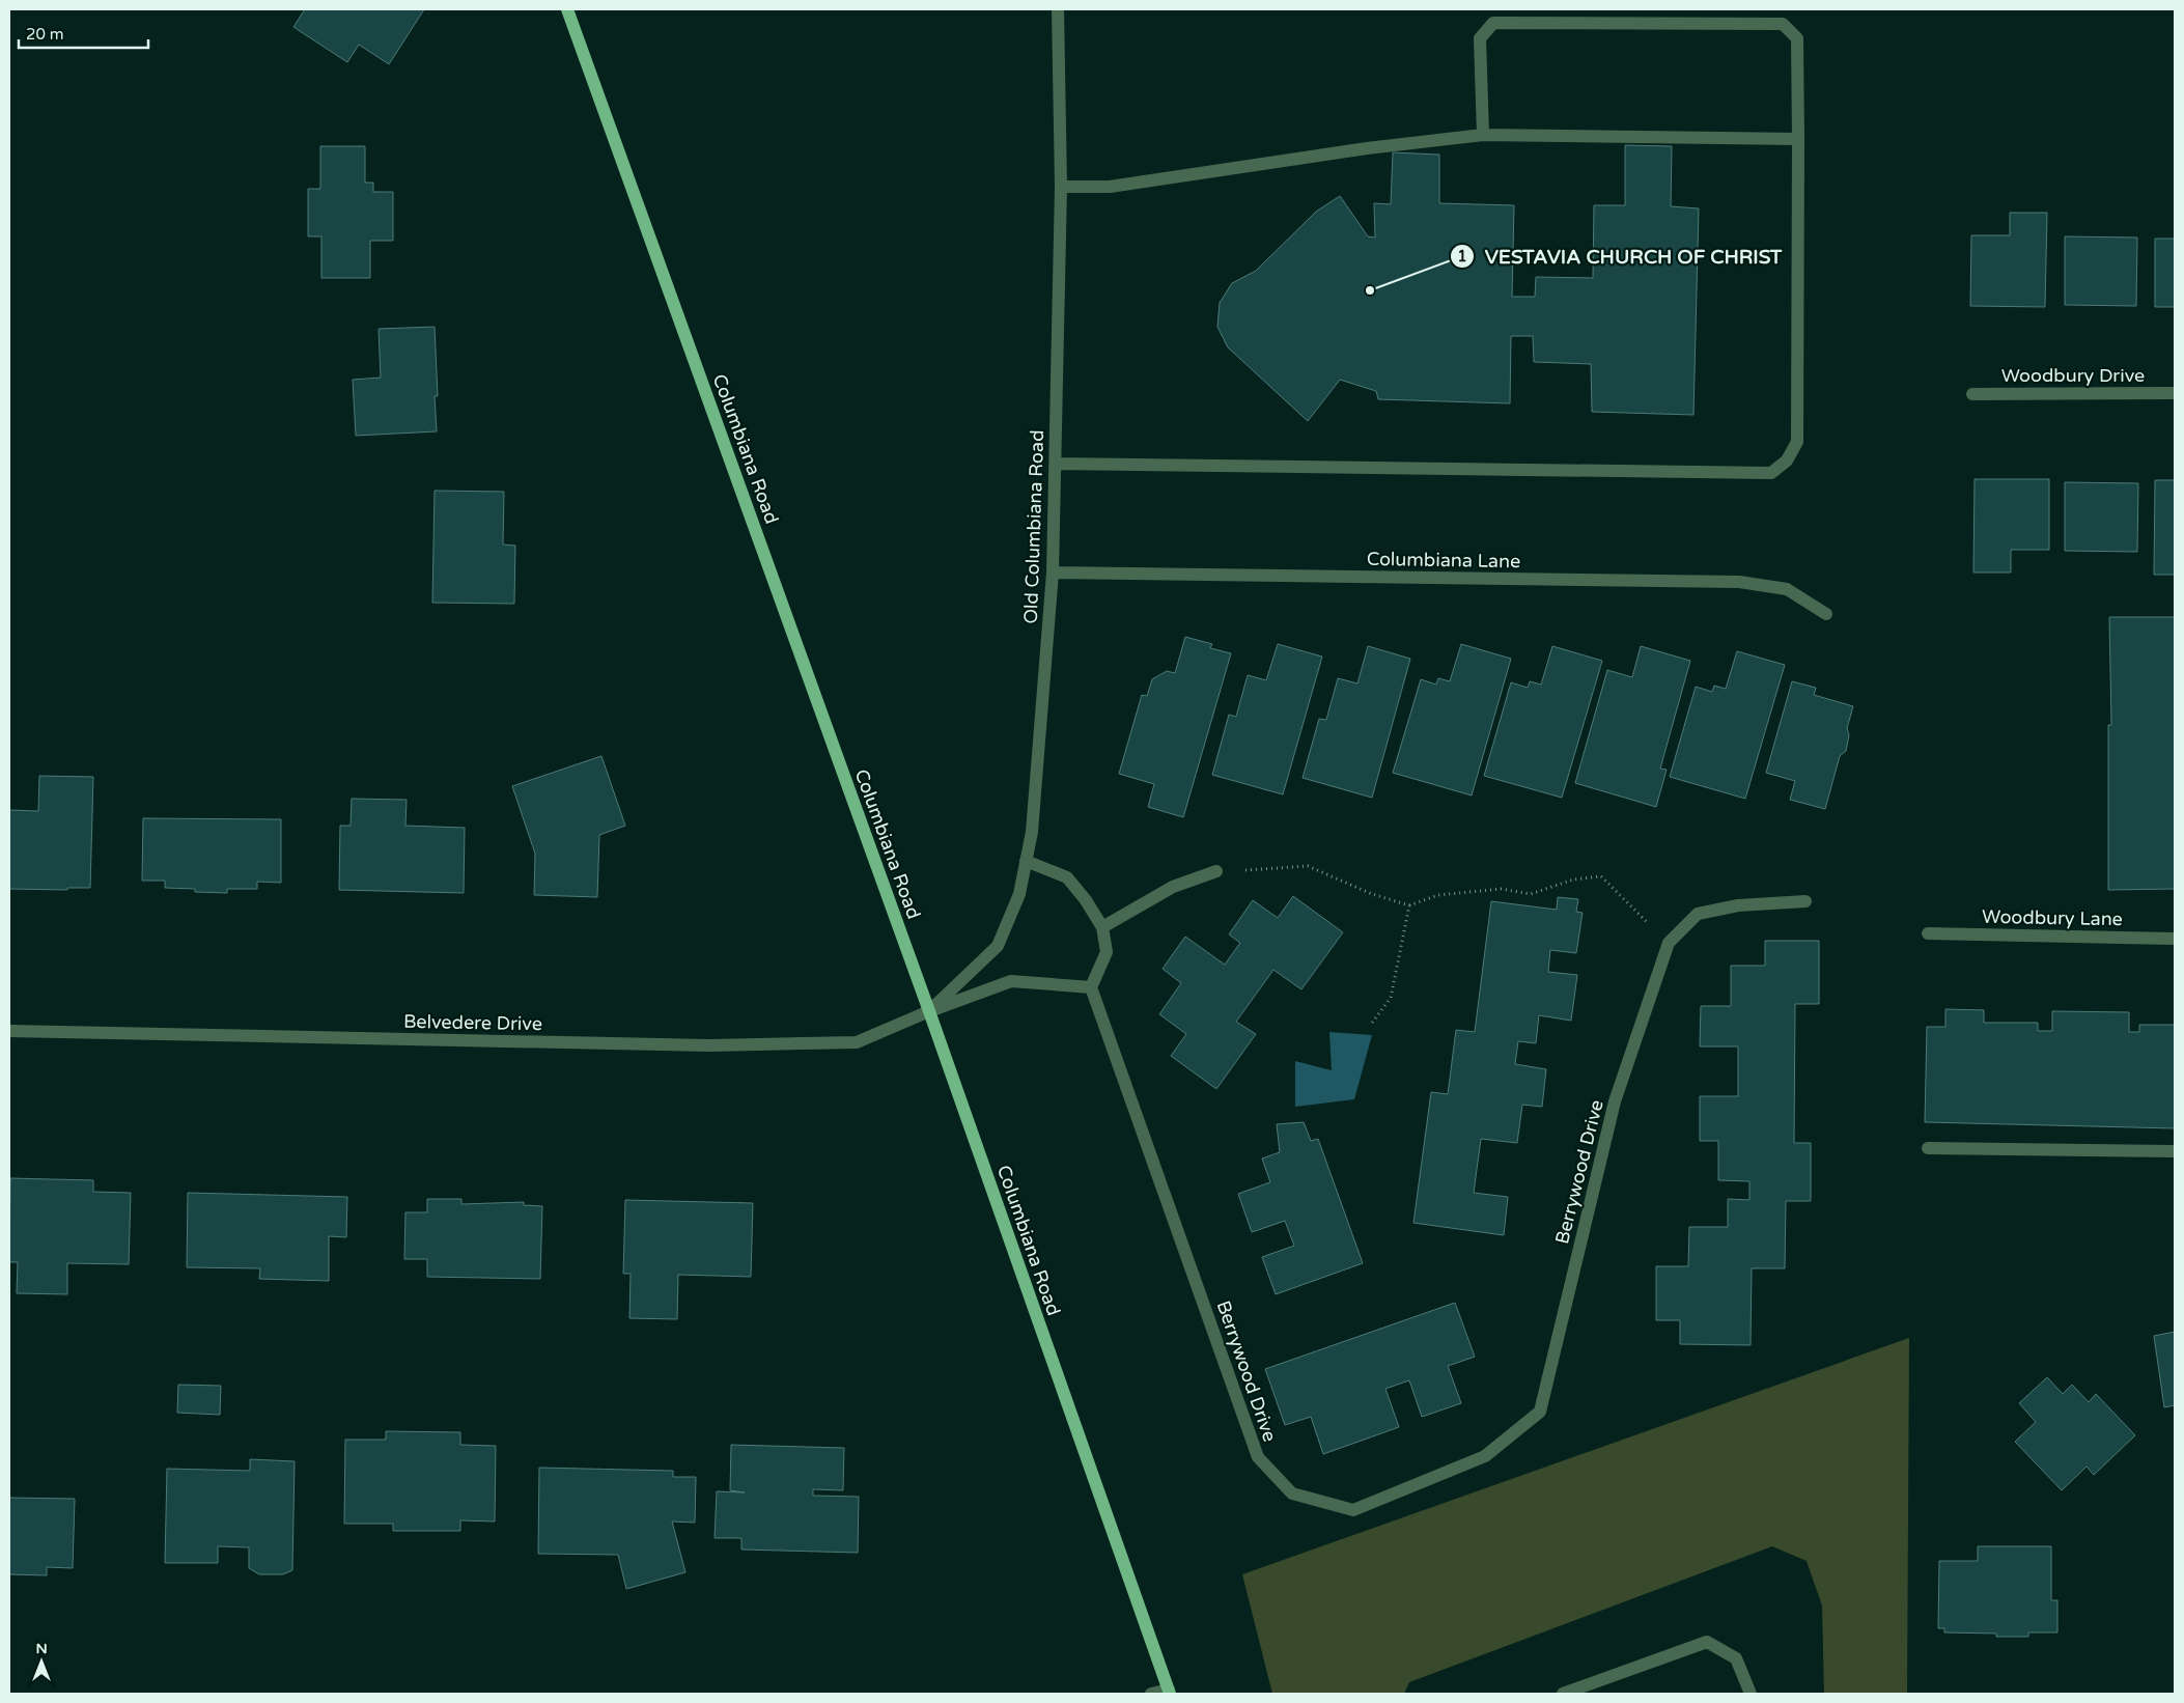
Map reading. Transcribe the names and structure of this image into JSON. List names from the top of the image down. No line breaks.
{"streets":{"main road":["Columbiana Road"],"street":["Woodbury Drive","Old Columbiana Road","Columbiana Lane","Woodbury Lane","Belvedere Drive","Berrywood Drive"]},"crossings":[["Columbiana Road","Old Columbiana Road"],["Columbiana Road","Belvedere Drive"],["Old Columbiana Road","Columbiana Lane"],["Old Columbiana Road","Belvedere Drive"]],"places":["VESTAVIA CHURCH OF CHRIST"],"scale_bar":"20 m","north":"top"}
